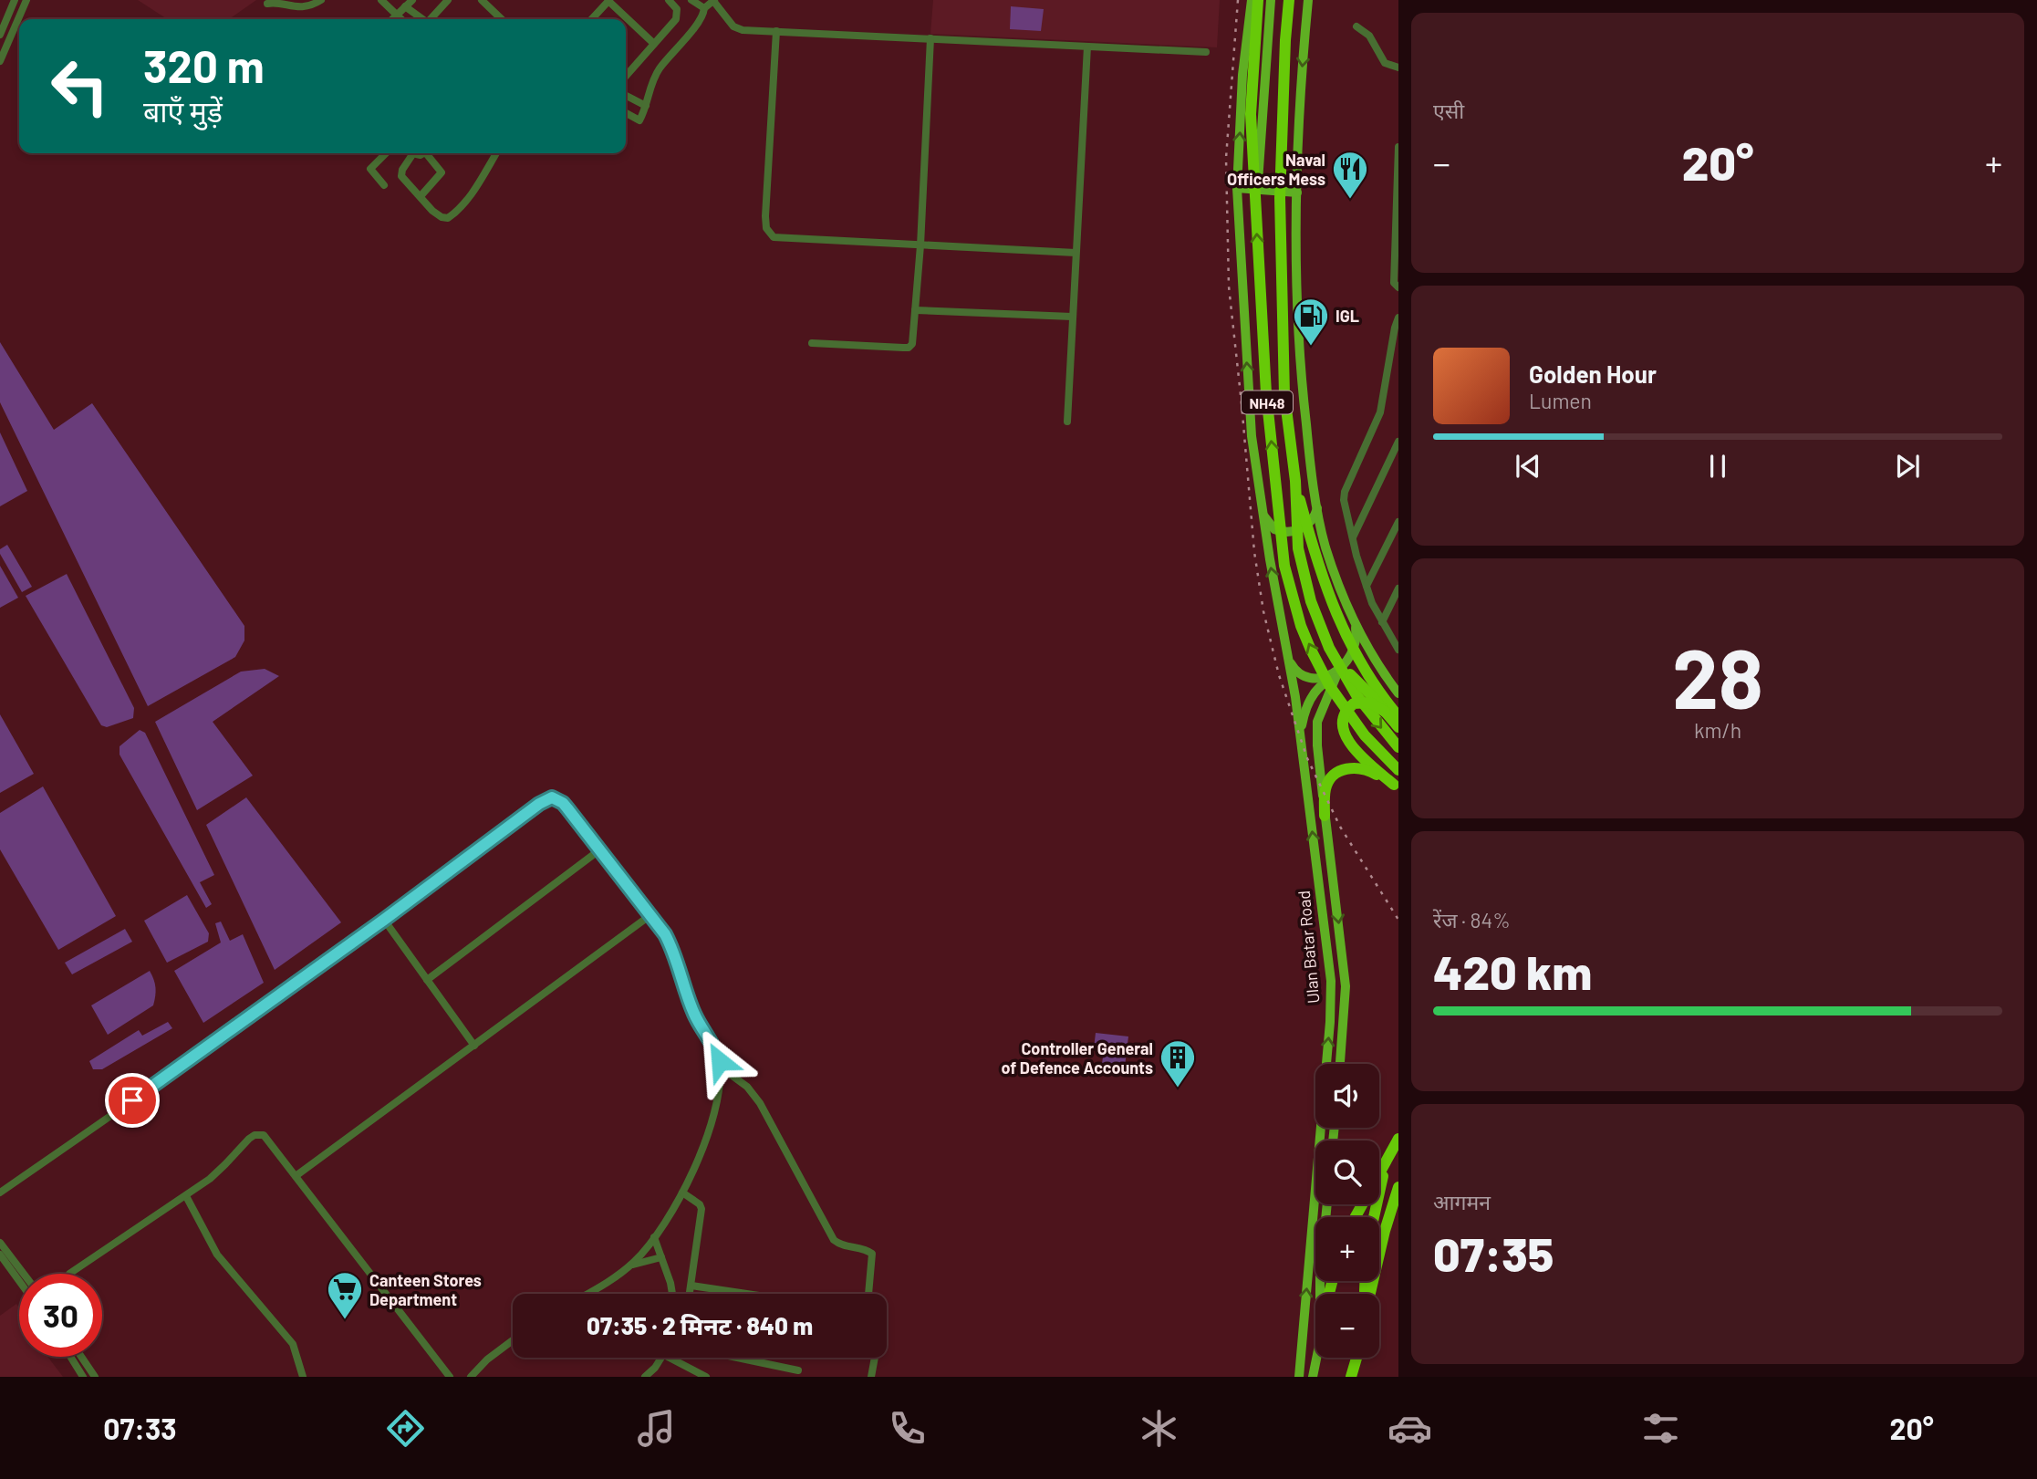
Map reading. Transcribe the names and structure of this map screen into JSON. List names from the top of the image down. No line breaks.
{"streets":{"highway":["NH48"],"main road":["Ulan Batar Road"]},"places":{"restaurant":["Naval Officers Mess"],"fuel station":["IGL"],"building":["Controller General of Defence Accounts"],"supermarket":["Canteen Stores Department"]},"page":{"tile":["एसी",["28","km/h"],["रेंज · 84%","420 km"],["आगमन","07:35"]],"turn":["320 m","बाएँ मुड़ें"],"heat":["−","20°","+"],"song":["Golden Hour","Lumen"],"map_buttons":["+","−"],"limit":"30","trip":"07:35 · 2 मिनट · 840 m","tabs":["07:33","20°"]}}
